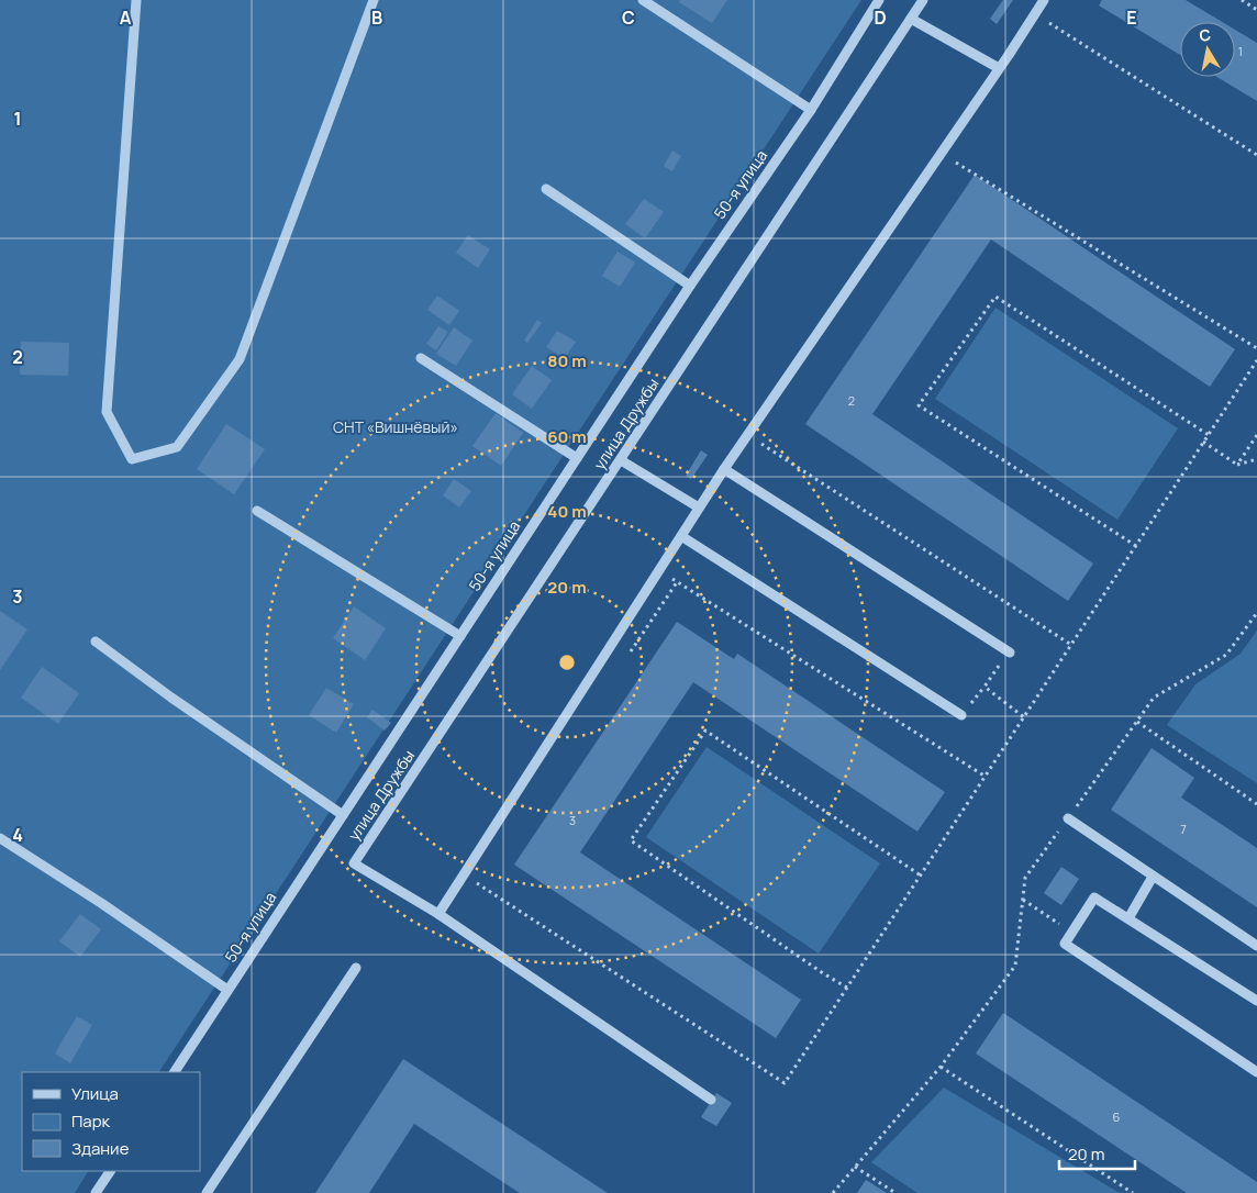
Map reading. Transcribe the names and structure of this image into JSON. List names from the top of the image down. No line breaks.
{"streets":{"street":["50-я улица","улица Дружбы"]},"parks":["СНТ «Вишнёвый»"],"house_numbers":["1","2","3","7","6"],"legend":["Улица","Парк","Здание"],"scale_bar":"20 m","north":"top","grid":{"columns":["A","B","C","D","E"],"rows":["1","2","3","4"]},"rings":["80 m","60 m","40 m","20 m"]}
